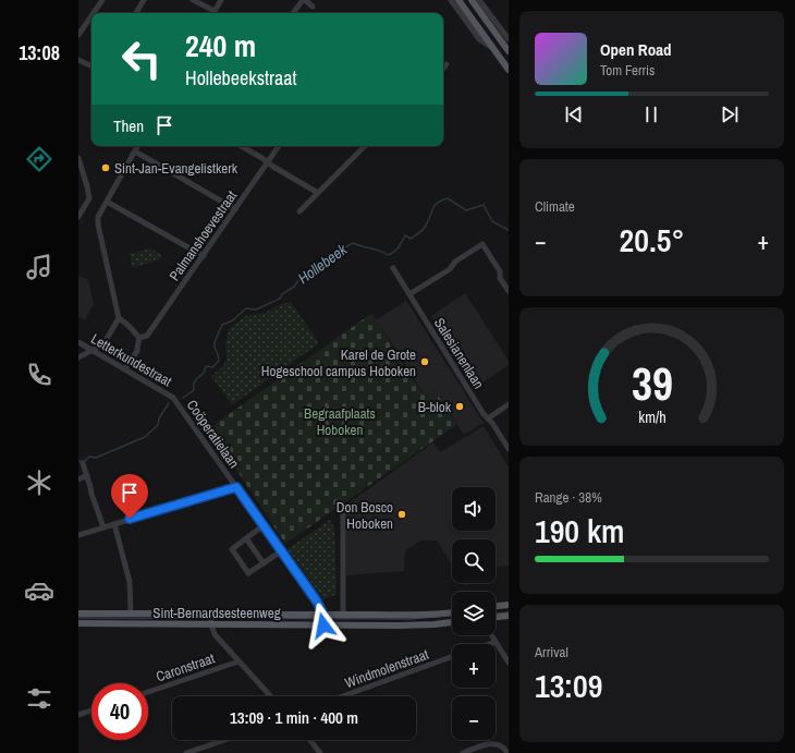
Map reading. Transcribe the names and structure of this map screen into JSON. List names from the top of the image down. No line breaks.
{"streets":{"main road":["Sint-Bernardsesteenweg"],"street":["Palmanshoevestraat","Salesianenlaan","Letterkundestraat","Coöperatielaan","Caronstraat","Windmolenstraat"]},"crossings":[["Letterkundestraat","Coöperatielaan"],["Coöperatielaan","Sint-Bernardsesteenweg"]],"water":["Hollebeek"],"parks":["Begraafplaats Hoboken"],"places":["Sint-Jan-Evangelistkerk","Karel de Grote Hogeschool campus Hoboken","B-blok","Don Bosco Hoboken"],"page":{"tabs":"13:08","turn":["240 m","Hollebeekstraat"],"song":["Open Road","Tom Ferris"],"then":"Then","tile":["Climate",["Range · 38%","190 km"],["Arrival","13:09"]],"heat":["−","20.5°","+"],"map_buttons":["+","−"],"limit":"40","trip":"13:09 · 1 min · 400 m","gauge":["39","km/h"]}}
